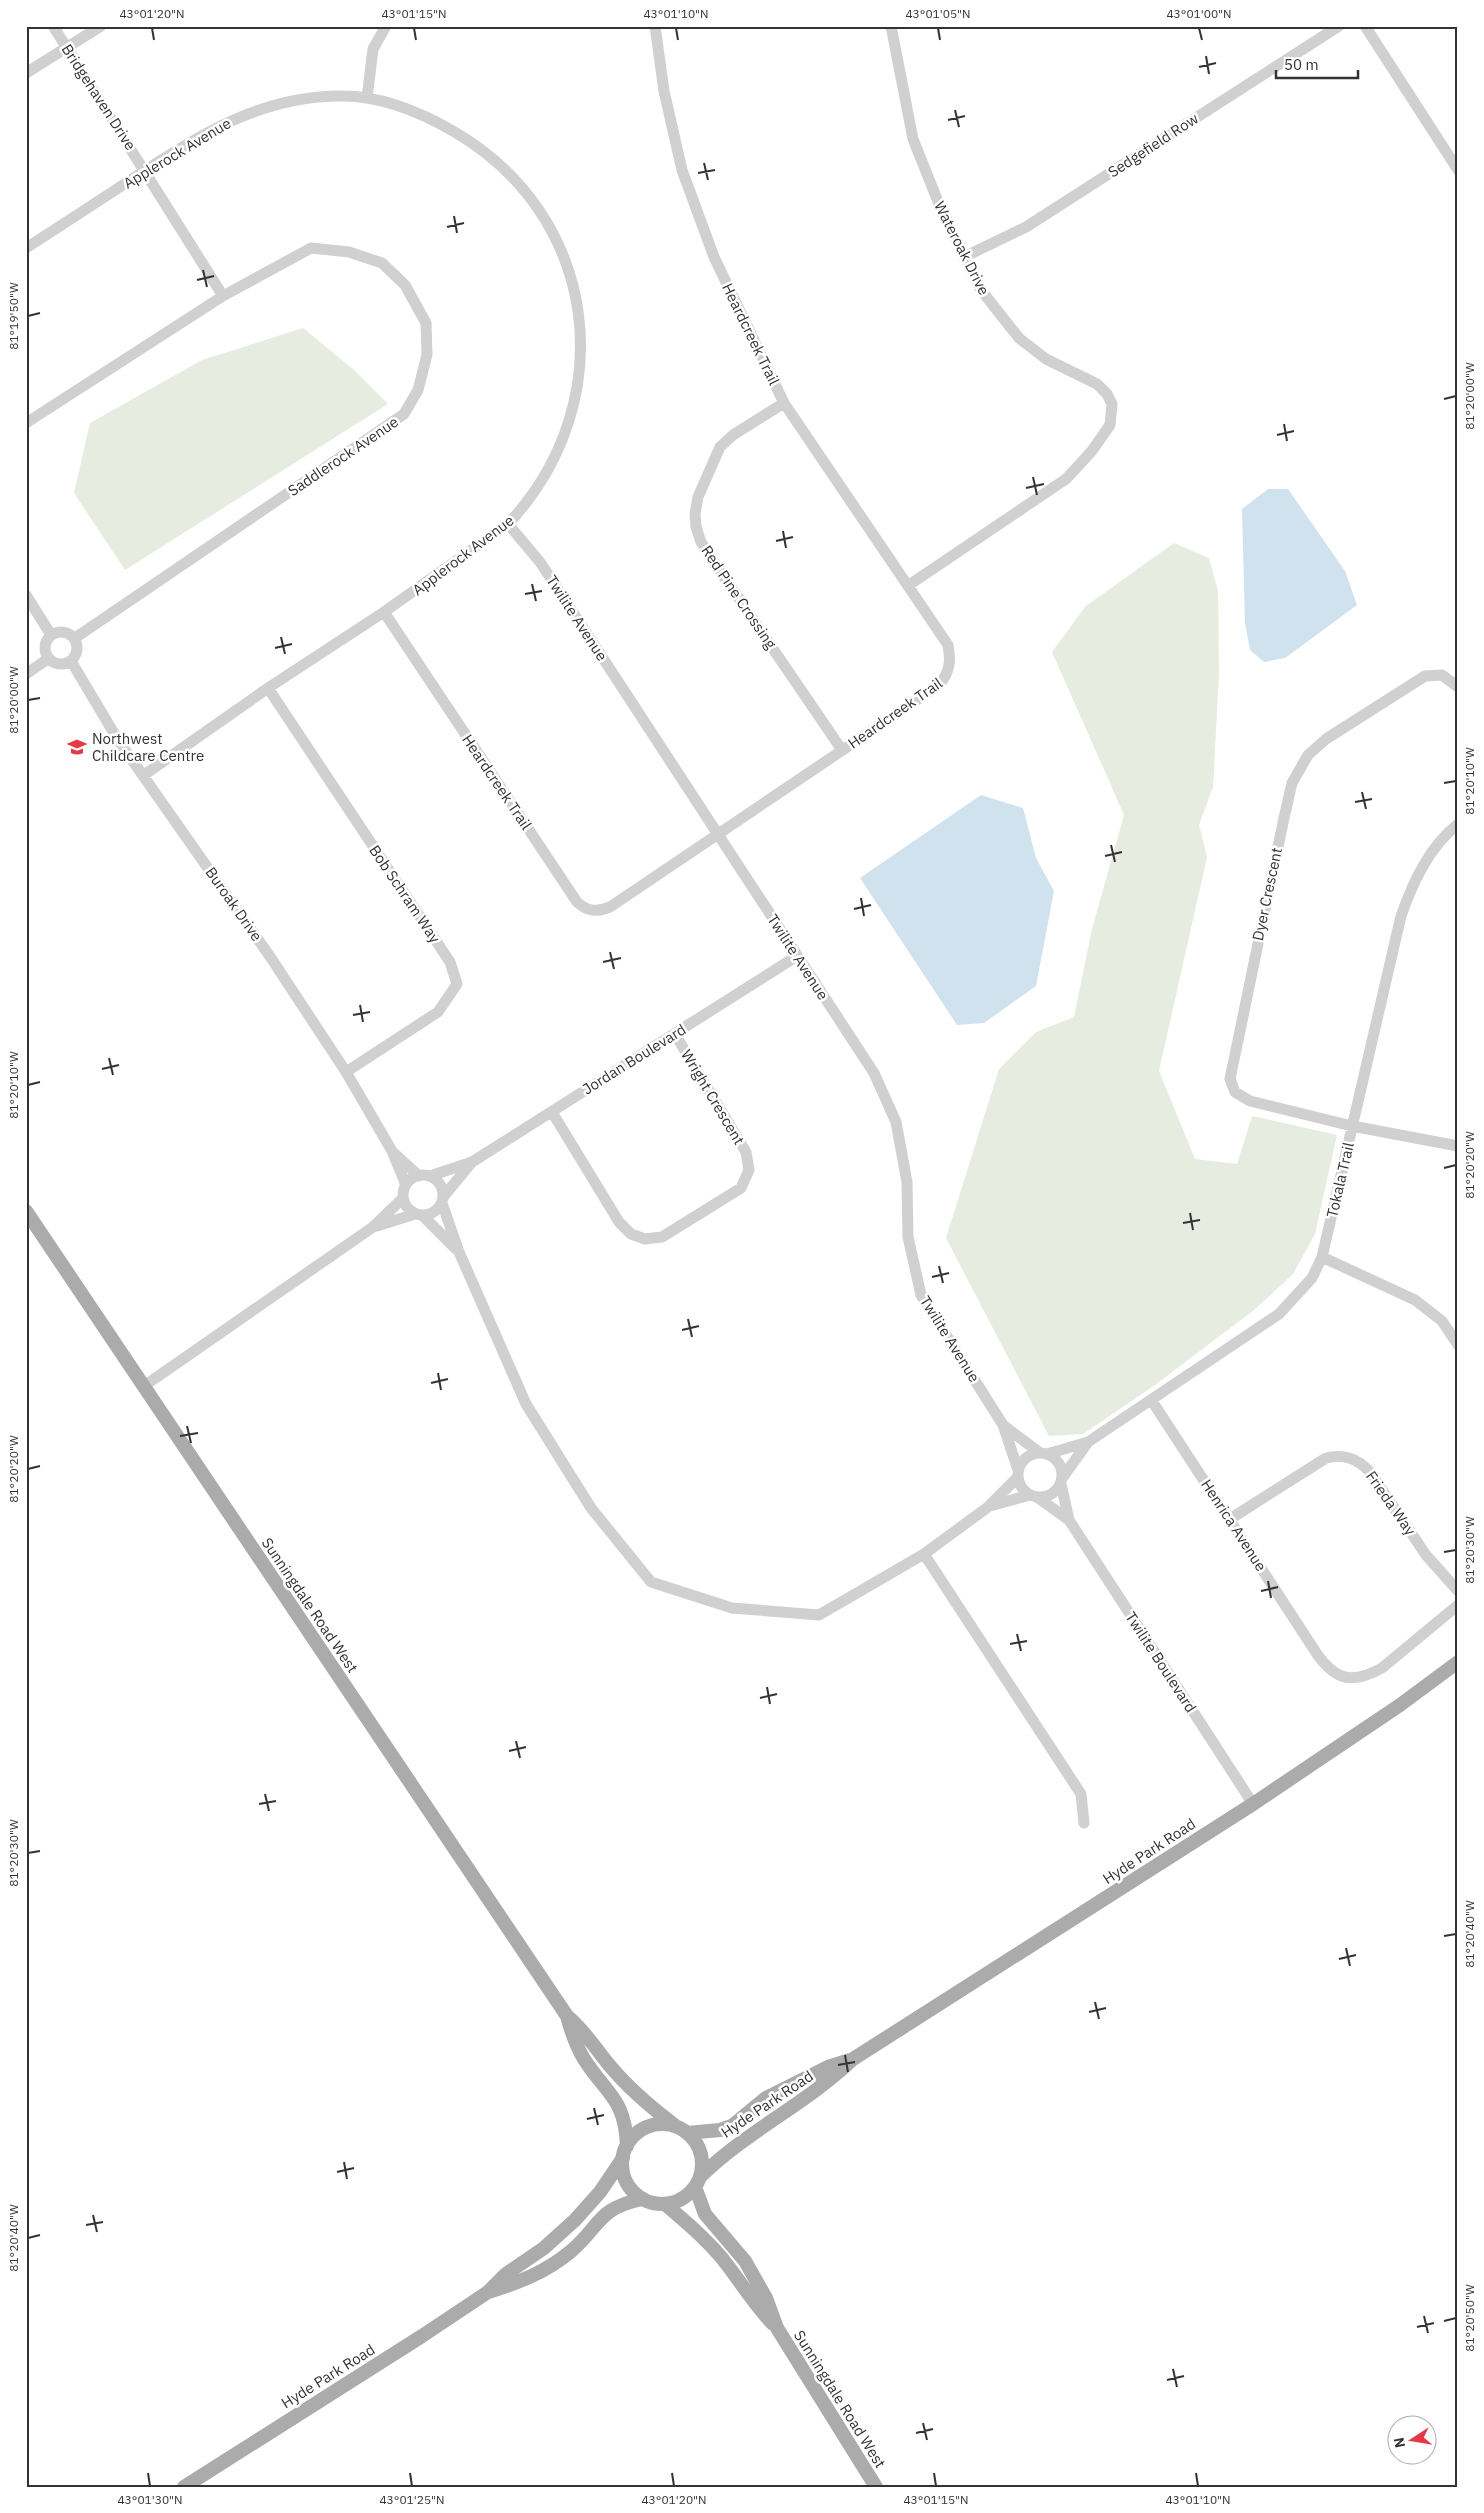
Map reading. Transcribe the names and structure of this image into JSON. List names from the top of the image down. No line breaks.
{"streets":{"main road":["Sunningdale Road West","Hyde Park Road"],"street":["Bridgehaven Drive","Sedgefield Row","Applerock Avenue","Wateroak Drive","Heardcreek Trail","Saddlerock Avenue","Red Pine Crossing","Twilite Avenue","Bob Schram Way","Dyer Crescent","Buroak Drive","Jordan Boulevard","Wright Crescent","Tokala Trail","Frieda Way","Henrica Avenue","Twilite Boulevard"]},"crossings":[["Bridgehaven Drive","Applerock Avenue"],["Bridgehaven Drive","Saddlerock Avenue"],["Sedgefield Row","Wateroak Drive"],["Applerock Avenue","Heardcreek Trail"],["Applerock Avenue","Twilite Avenue"],["Applerock Avenue","Bob Schram Way"],["Applerock Avenue","Buroak Drive"],["Wateroak Drive","Heardcreek Trail"],["Heardcreek Trail","Red Pine Crossing"],["Heardcreek Trail","Twilite Avenue"],["Saddlerock Avenue","Buroak Drive"],["Twilite Avenue","Jordan Boulevard"],["Twilite Avenue","Tokala Trail"],["Twilite Avenue","Twilite Boulevard"],["Bob Schram Way","Buroak Drive"],["Dyer Crescent","Tokala Trail"],["Buroak Drive","Jordan Boulevard"],["Jordan Boulevard","Wright Crescent"],["Tokala Trail","Henrica Avenue"],["Tokala Trail","Twilite Boulevard"],["Frieda Way","Henrica Avenue"],["Sunningdale Road West","Hyde Park Road"],["Twilite Boulevard","Hyde Park Road"]],"places":{"school or university":["Northwest Childcare Centre"]},"scale_bar":"50 m","north":"left","coordinates":["43°01'20\"N","43°01'15\"N","43°01'10\"N","43°01'05\"N","43°01'00\"N","81°19'50\"W","81°20'00\"W","81°20'10\"W","81°20'20\"W","81°20'30\"W","81°20'40\"W","81°20'50\"W","43°01'30\"N","43°01'25\"N"]}
